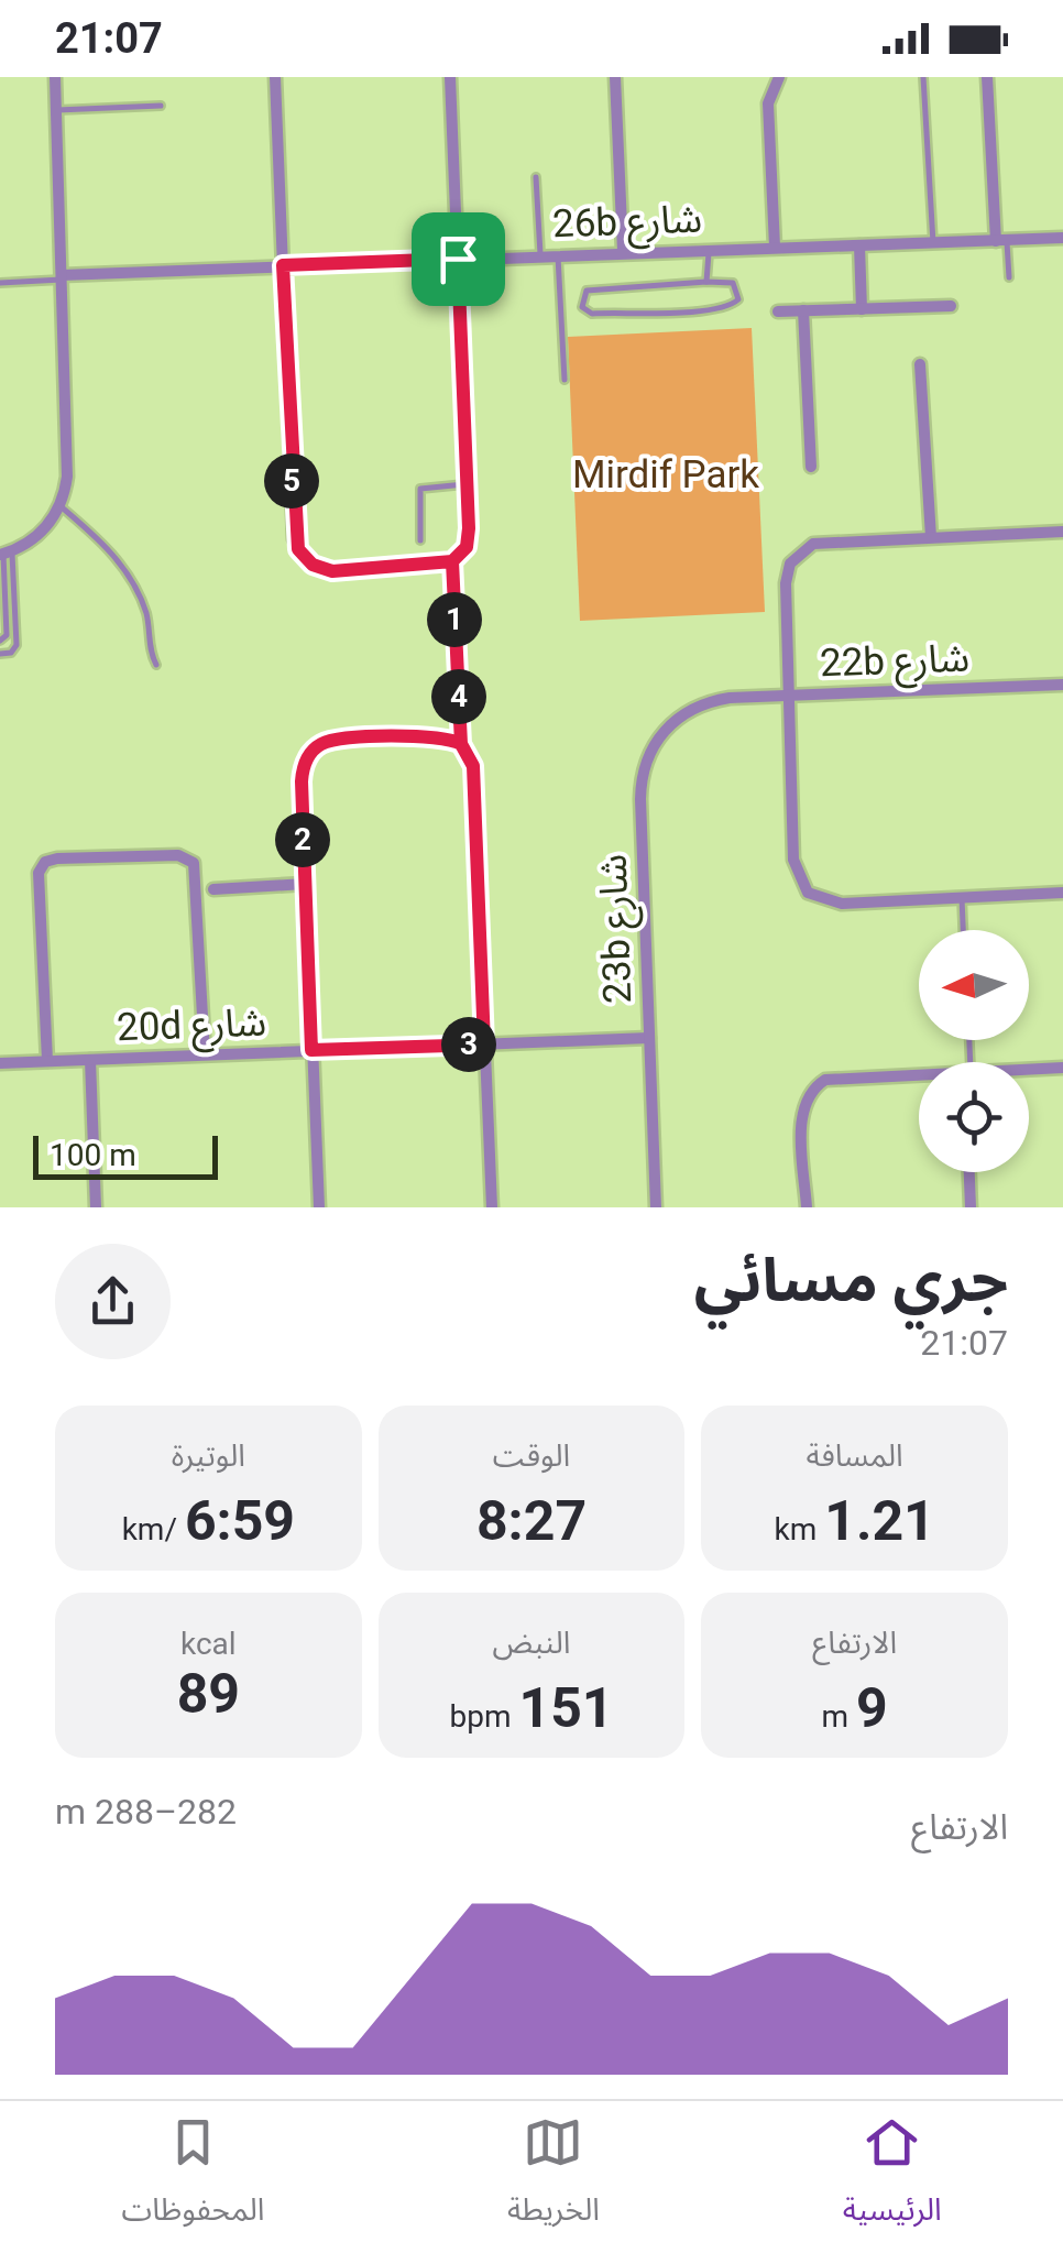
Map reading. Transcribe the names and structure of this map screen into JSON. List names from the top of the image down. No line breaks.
{"streets":{"street":["26b شارع","22b شارع","23b شارع","20d شارع"]},"crossings":[["22b شارع","23b شارع"],["23b شارع","20d شارع"]],"parks":["Mirdif Park"],"scale_bar":"100 m","north":"left","page":{"status":"21:07","pins":["5","1","4","2","3"],"scale":"100 m","heading":["جري مسائي","21:07"],"stats":[["المسافة","1.21 km"],["الوقت","8:27"],["الوتيرة","6:59 /km"],["الارتفاع","9 m"],["النبض","151 bpm"],["kcal","89"]],"chart":["الارتفاع","282–288 m"],"tabs":["الرئيسية","الخريطة","المحفوظات"]}}
